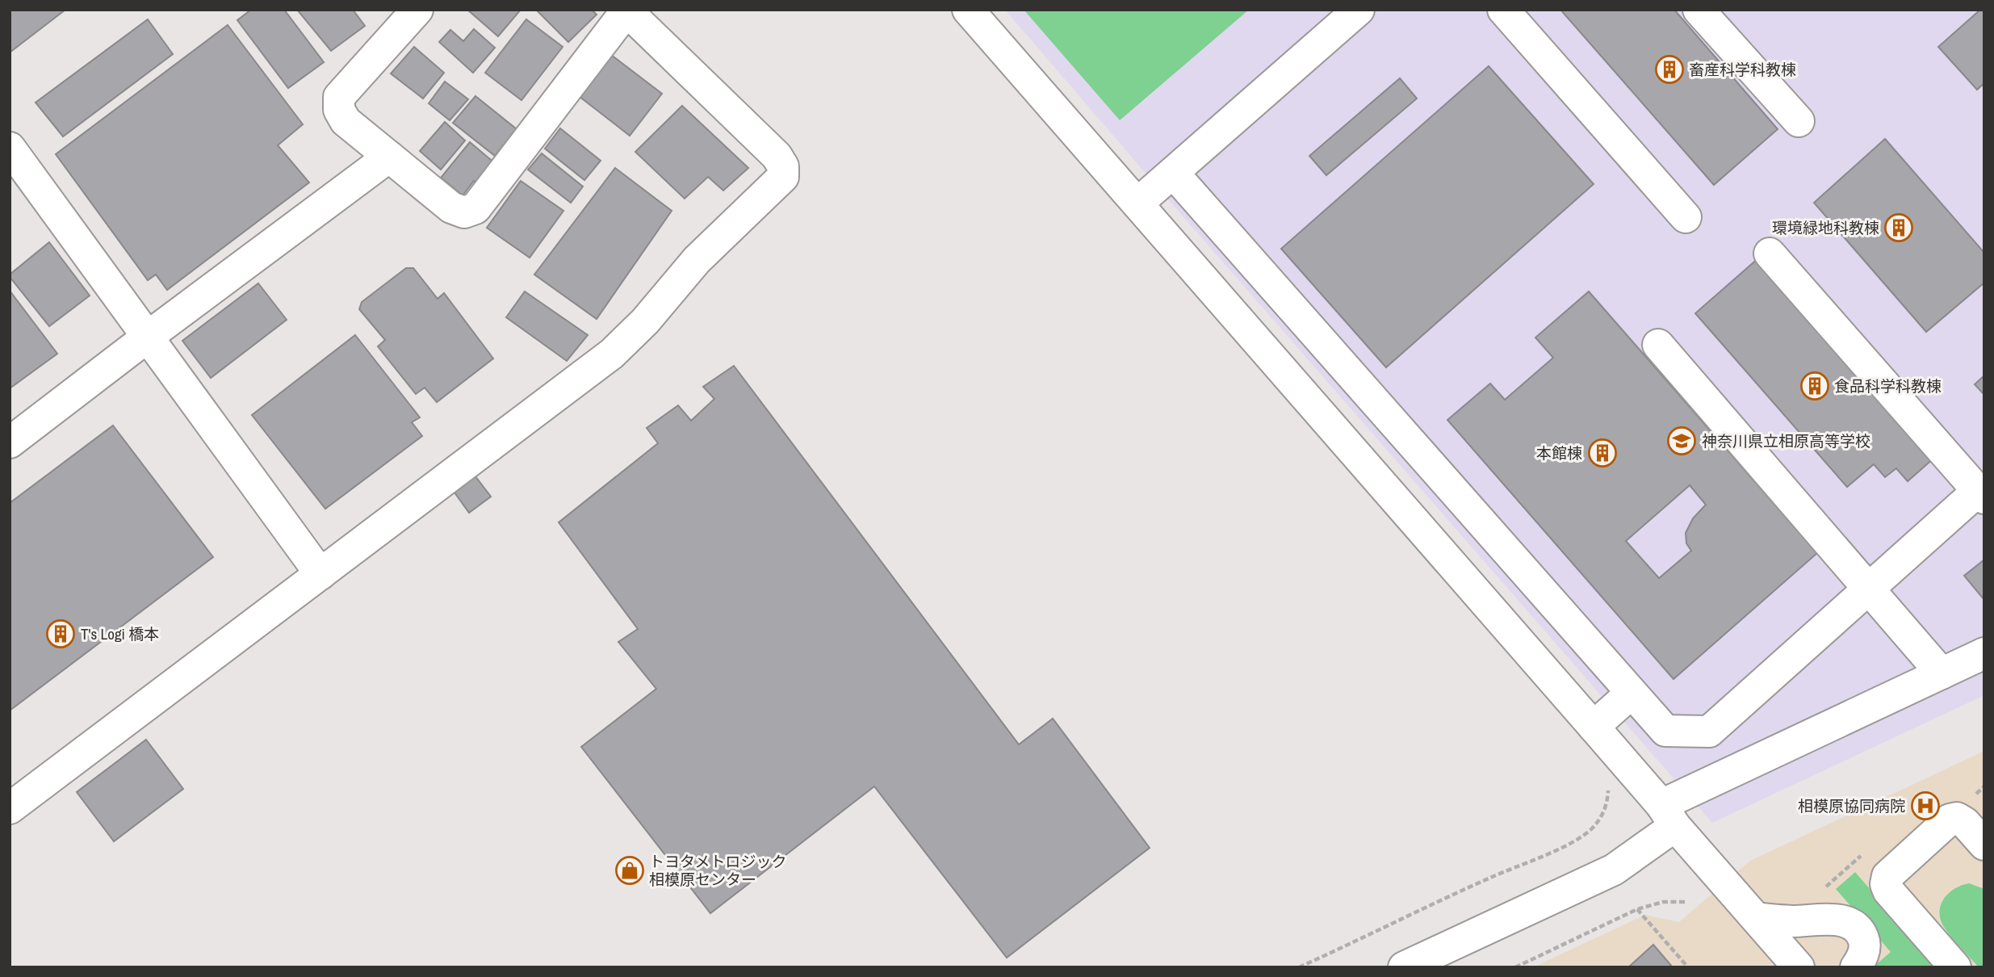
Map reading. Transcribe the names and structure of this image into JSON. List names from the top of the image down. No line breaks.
{"places":{"building":["畜産科学科教棟","環境緑地科教棟","食品科学科教棟","本館棟","T's Logi 橋本"],"school or university":["神奈川県立相原高等学校"],"hospital":["相模原協同病院"],"shop":["トヨタメトロジック 相模原センター"]}}
